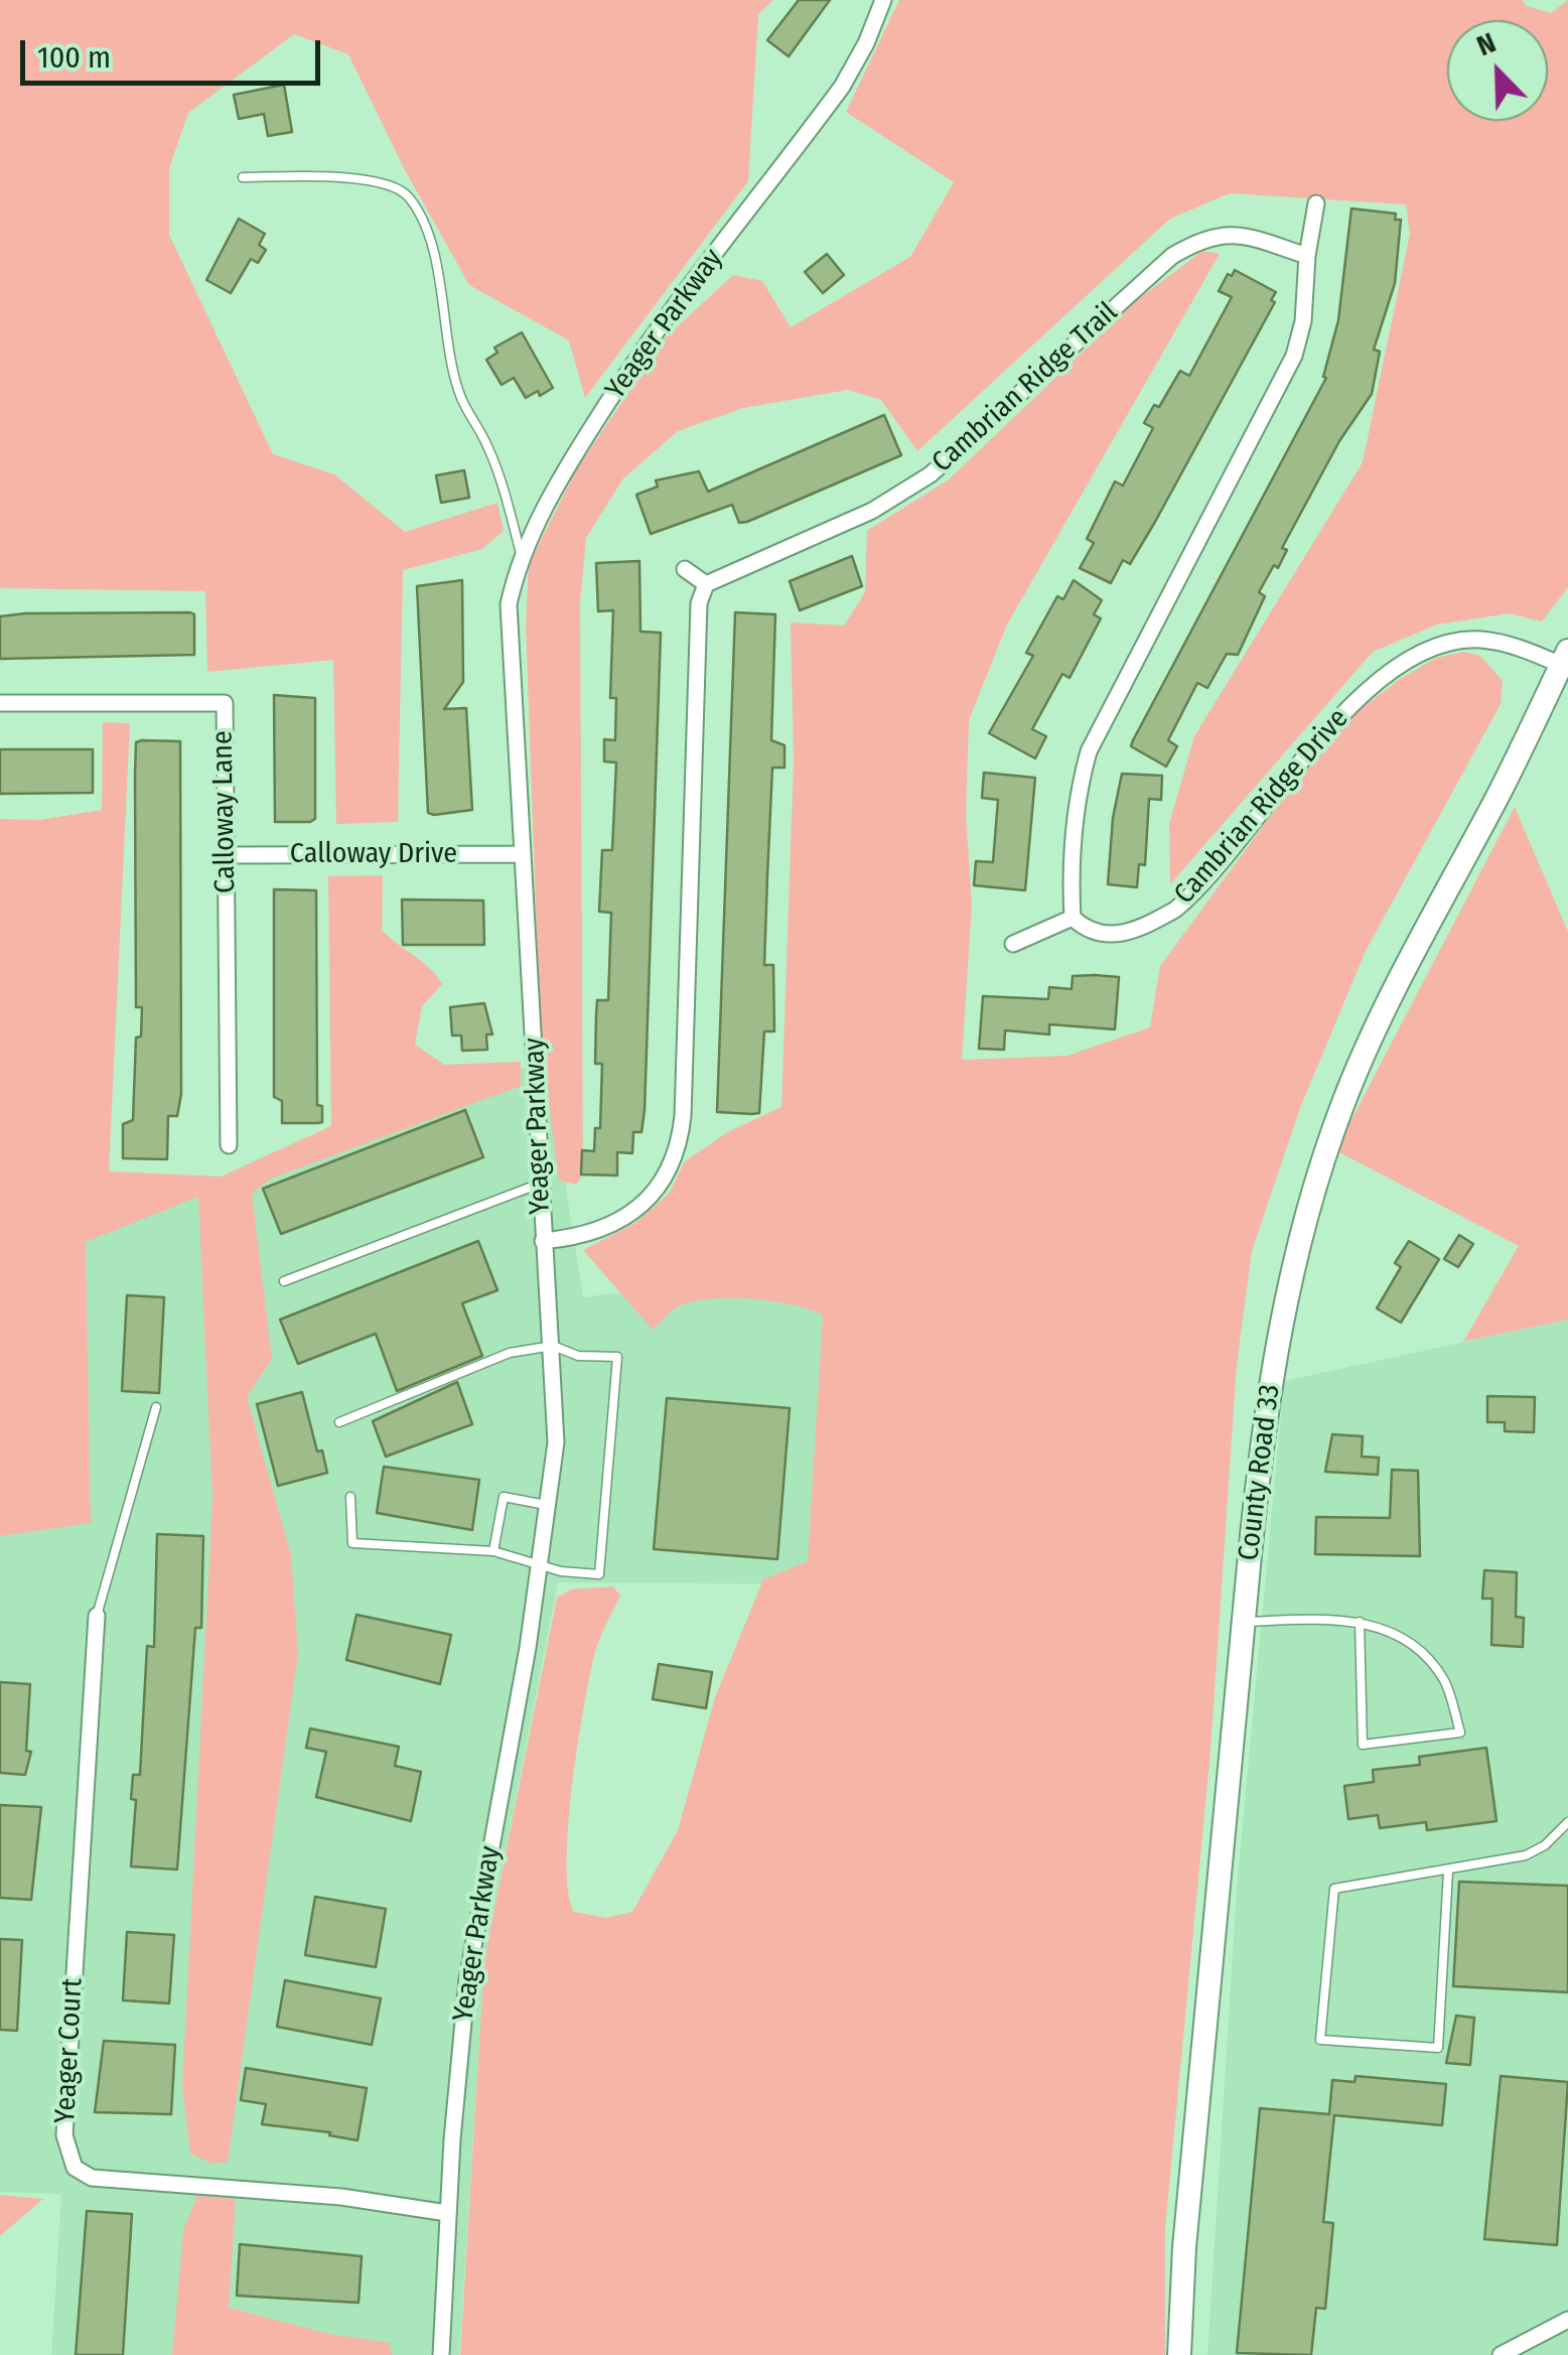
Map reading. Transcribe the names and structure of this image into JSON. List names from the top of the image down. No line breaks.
{"streets":{"street":["Yeager Parkway","Cambrian Ridge Trail","Cambrian Ridge Drive","Calloway Lane","Calloway Drive","County Road 33","Yeager Court"]},"crossings":[["Yeager Parkway","Calloway Drive"],["Yeager Parkway","Yeager Court"],["Cambrian Ridge Drive","County Road 33"],["Calloway Lane","Calloway Drive"]],"scale_bar":"100 m","north":"top left"}
